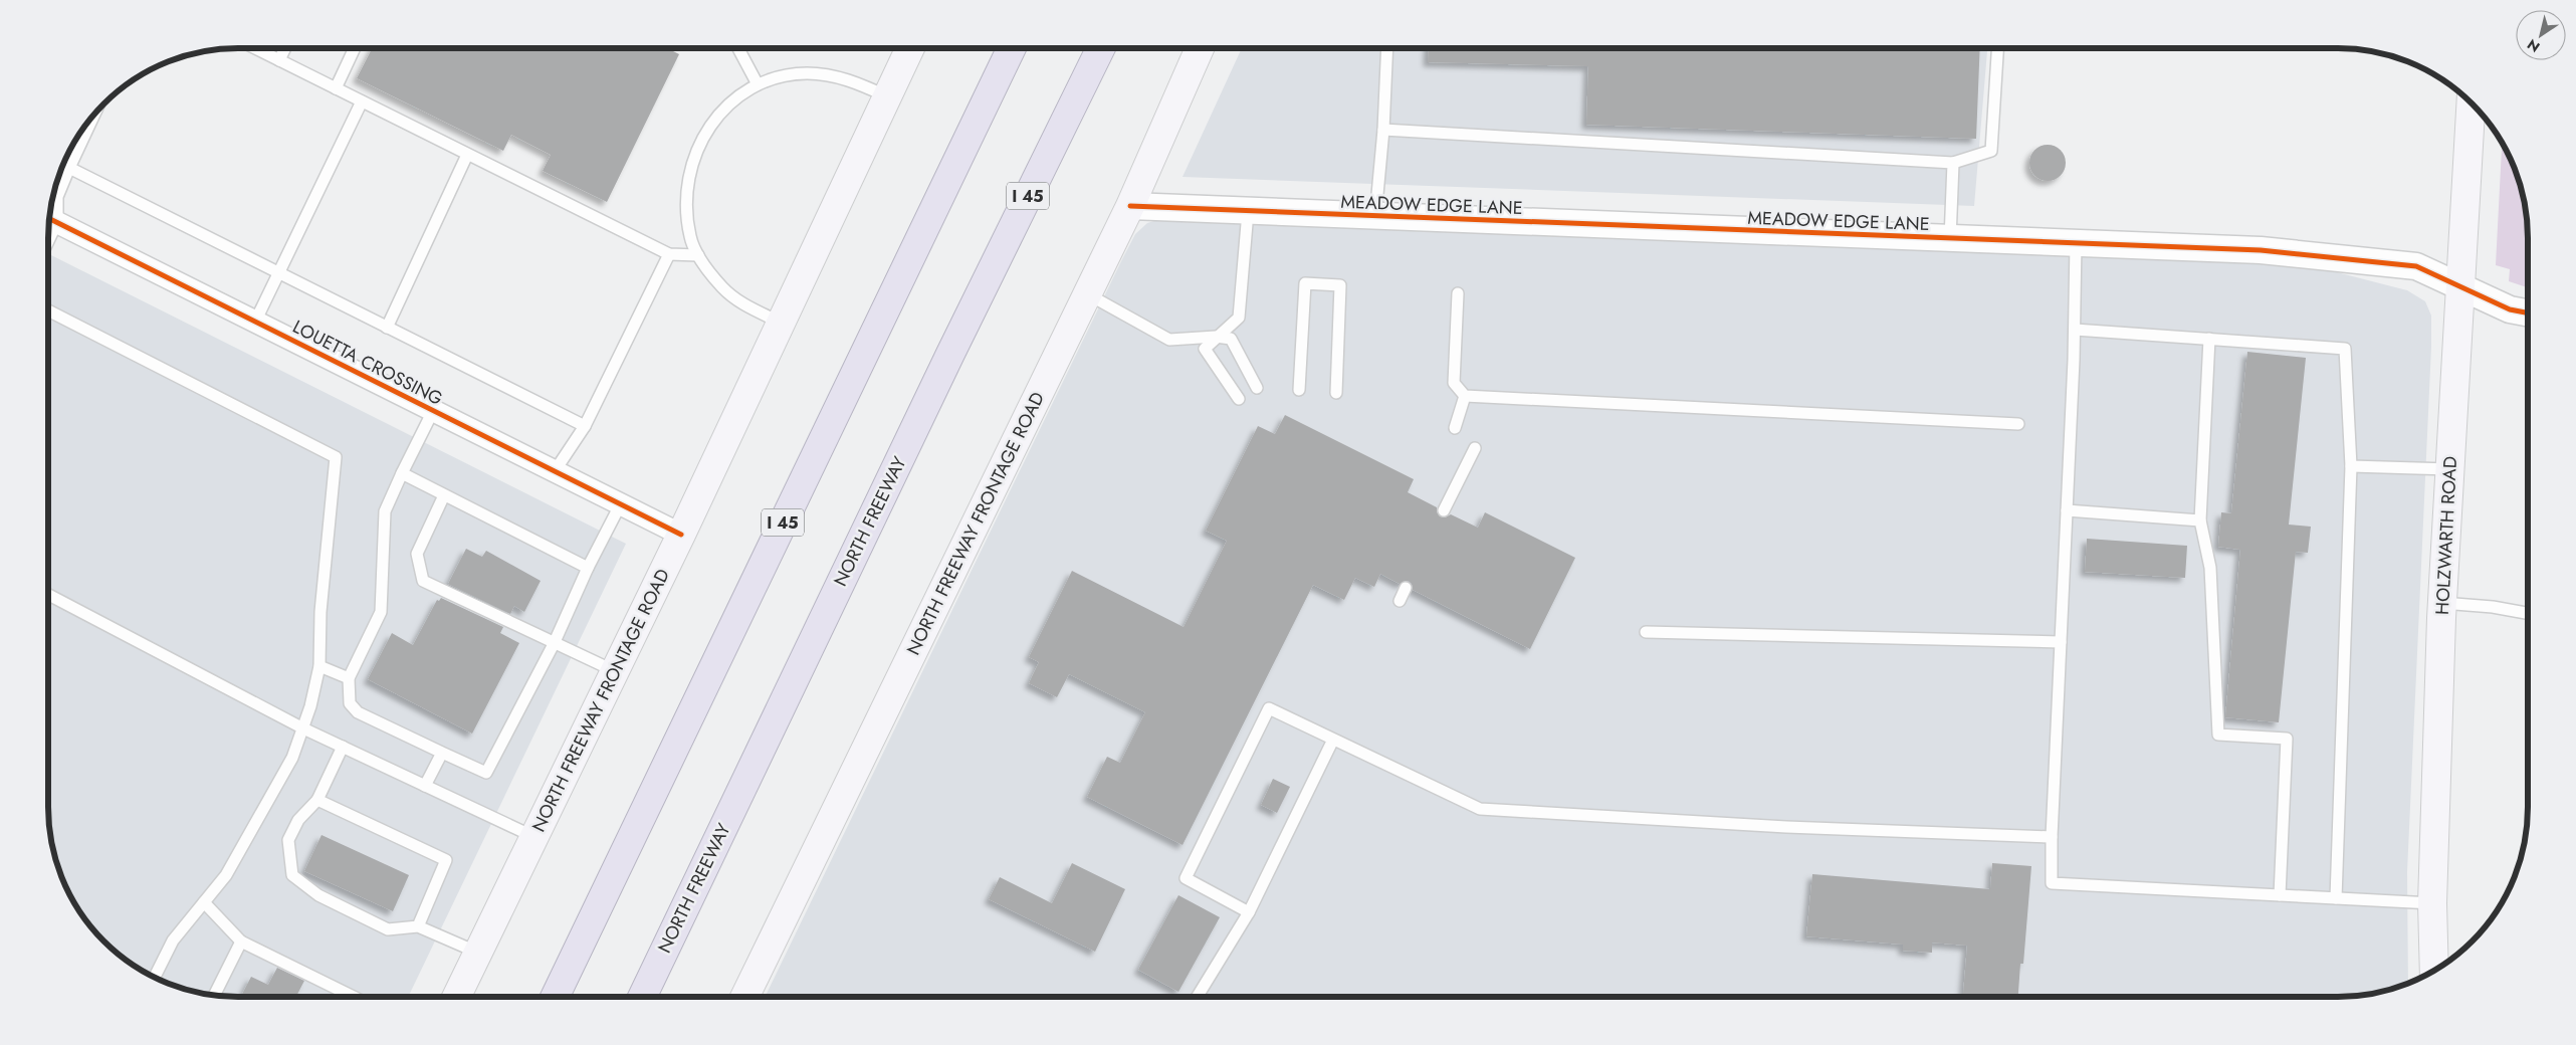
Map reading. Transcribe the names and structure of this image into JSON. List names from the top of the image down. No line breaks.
{"streets":{"highway":["I 45","NORTH FREEWAY"],"main road":["NORTH FREEWAY FRONTAGE ROAD","HOLZWARTH ROAD"],"street":["MEADOW EDGE LANE","LOUETTA CROSSING"]},"crossings":[["MEADOW EDGE LANE","NORTH FREEWAY FRONTAGE ROAD"],["MEADOW EDGE LANE","HOLZWARTH ROAD"],["LOUETTA CROSSING","NORTH FREEWAY FRONTAGE ROAD"]],"north":"bottom left"}
